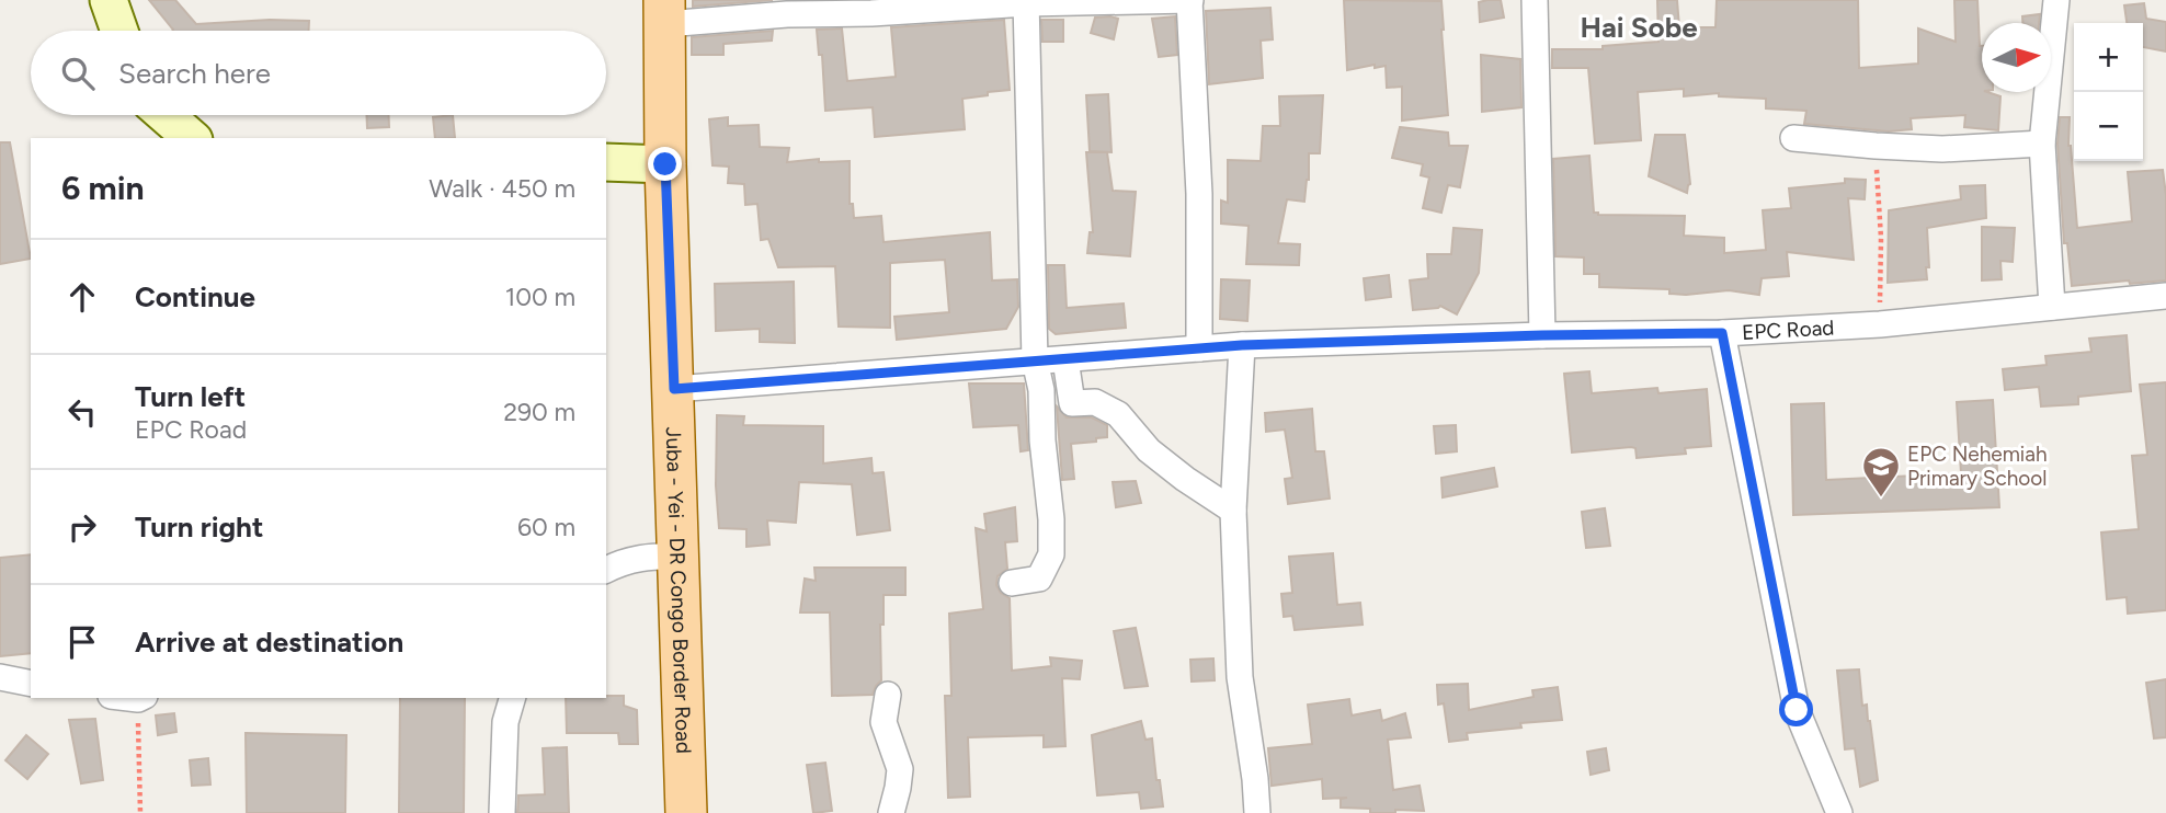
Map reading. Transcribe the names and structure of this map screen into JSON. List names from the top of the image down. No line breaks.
{"streets":{"main road":["Juba - Yei - DR Congo Border Road"],"street":["EPC Road"]},"crossings":[["EPC Road","Juba - Yei - DR Congo Border Road"]],"districts":["Hai Sobe"],"places":{"school or university":["EPC Nehemiah Primary School"]},"north":"right","page":{"map_buttons":["+","−"],"search":"Search here","heading":["6 min","Walk · 450 m"],"list":[["Continue","100 m"],["Turn left","EPC Road","290 m"],["Turn right","60 m"],"Arrive at destination"]}}
